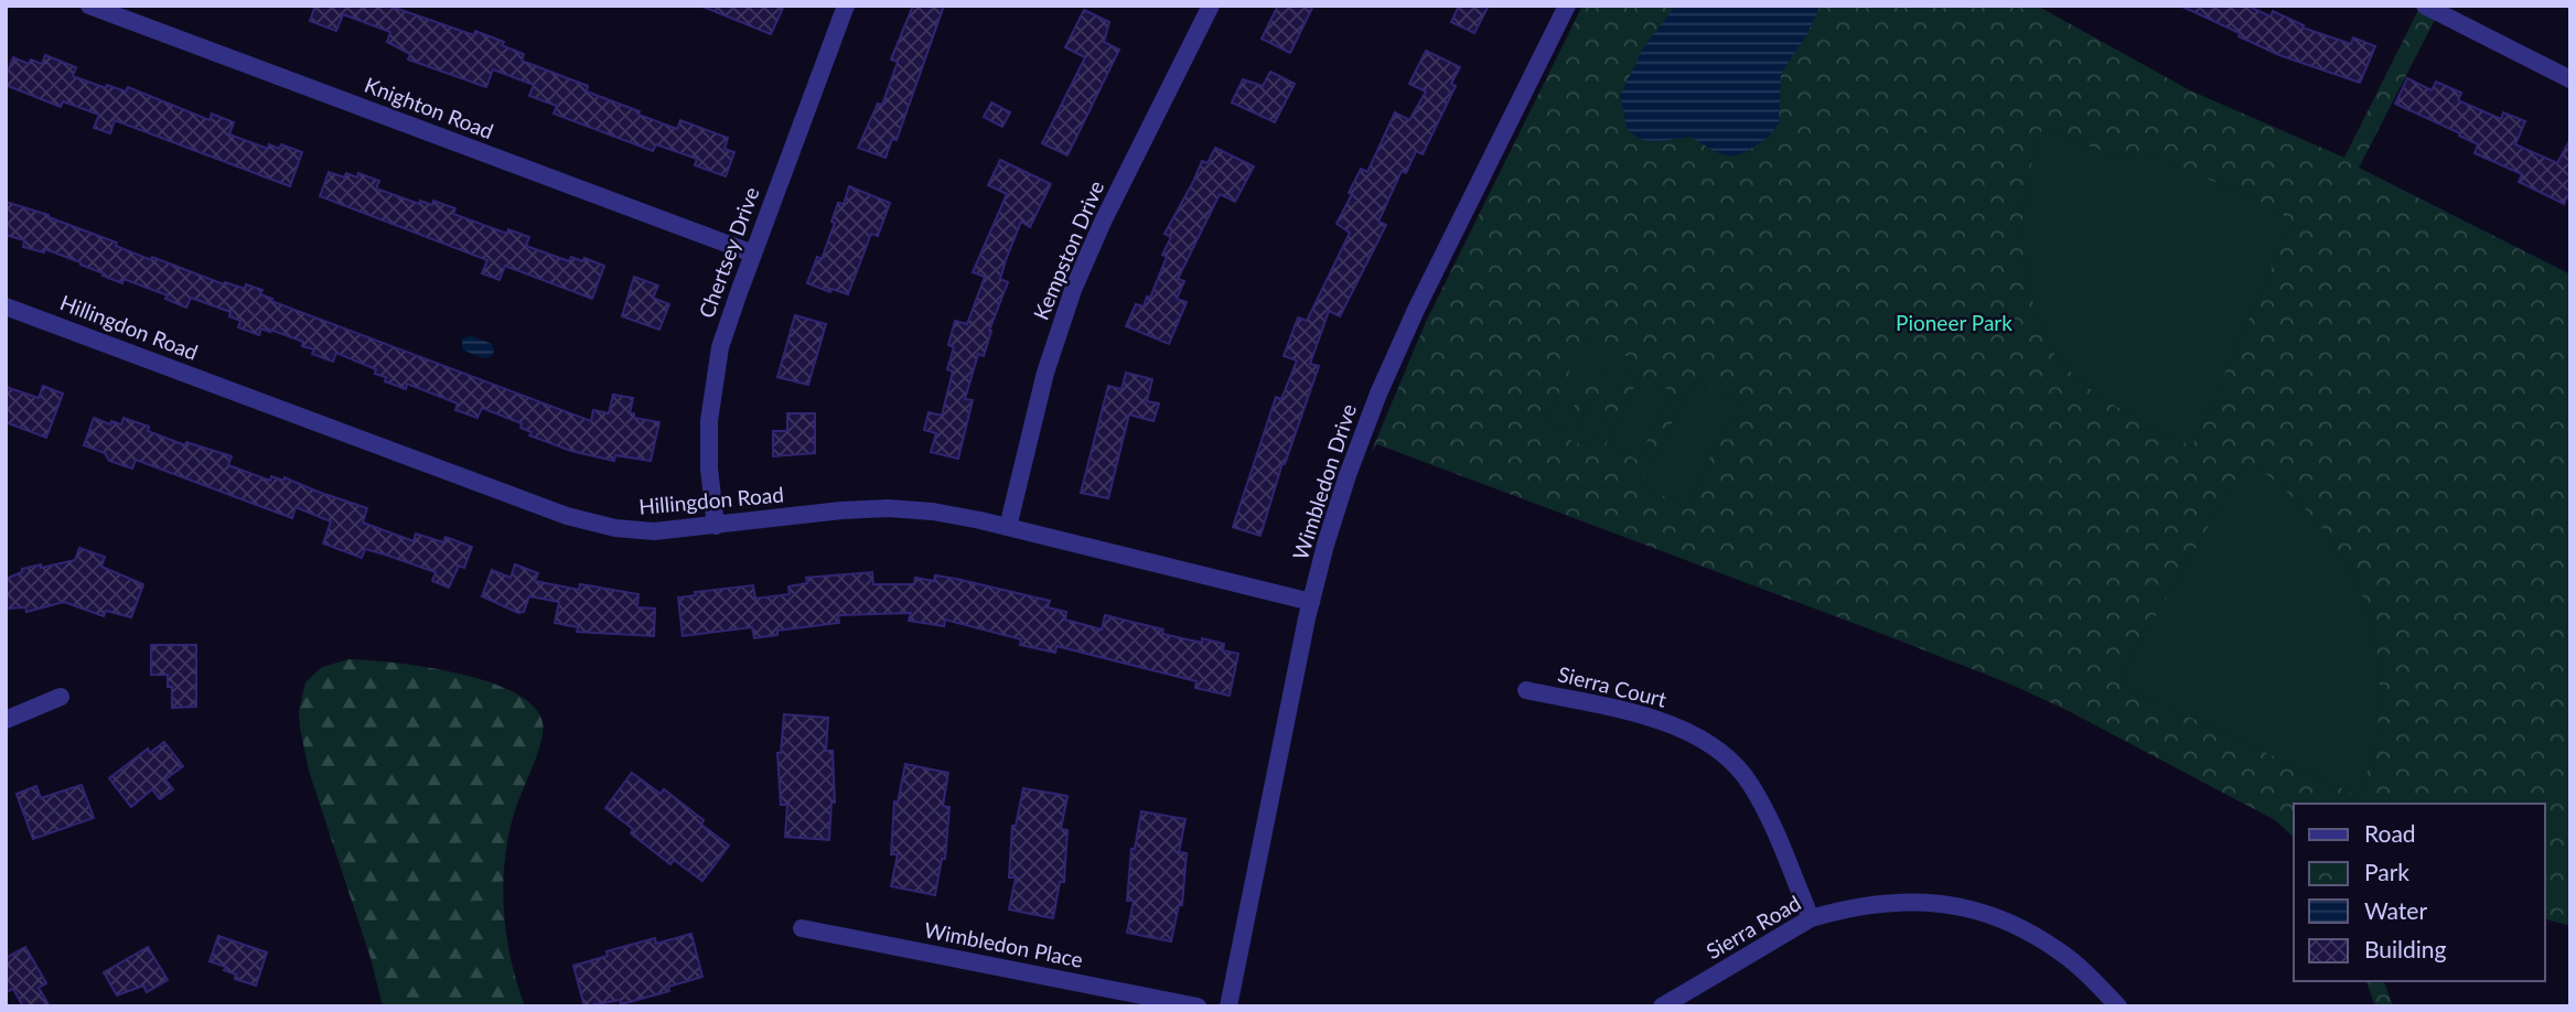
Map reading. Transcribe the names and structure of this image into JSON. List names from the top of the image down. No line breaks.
{"streets":{"street":["Knighton Road","Kempston Drive","Chertsey Drive","Hillingdon Road","Wimbledon Drive","Sierra Court","Sierra Road","Wimbledon Place"]},"crossings":[["Knighton Road","Chertsey Drive"],["Kempston Drive","Hillingdon Road"],["Chertsey Drive","Hillingdon Road"],["Hillingdon Road","Wimbledon Drive"],["Sierra Court","Sierra Road"]],"parks":["Pioneer Park"],"legend":["Road","Park","Water","Building"]}
